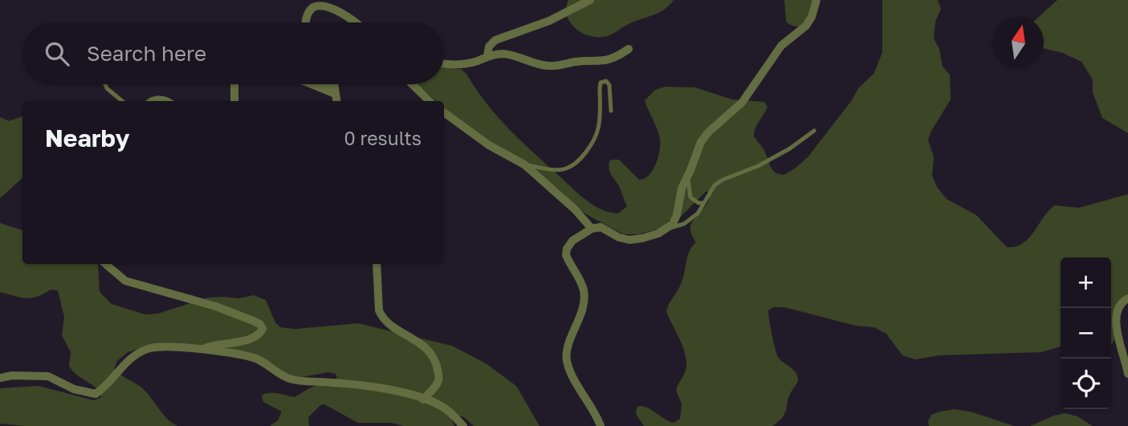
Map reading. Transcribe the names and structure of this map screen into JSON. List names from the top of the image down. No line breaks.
{"north":"top","page":{"search":"Search here","heading":["Nearby","0 results"],"map_buttons":["+","−"]}}
